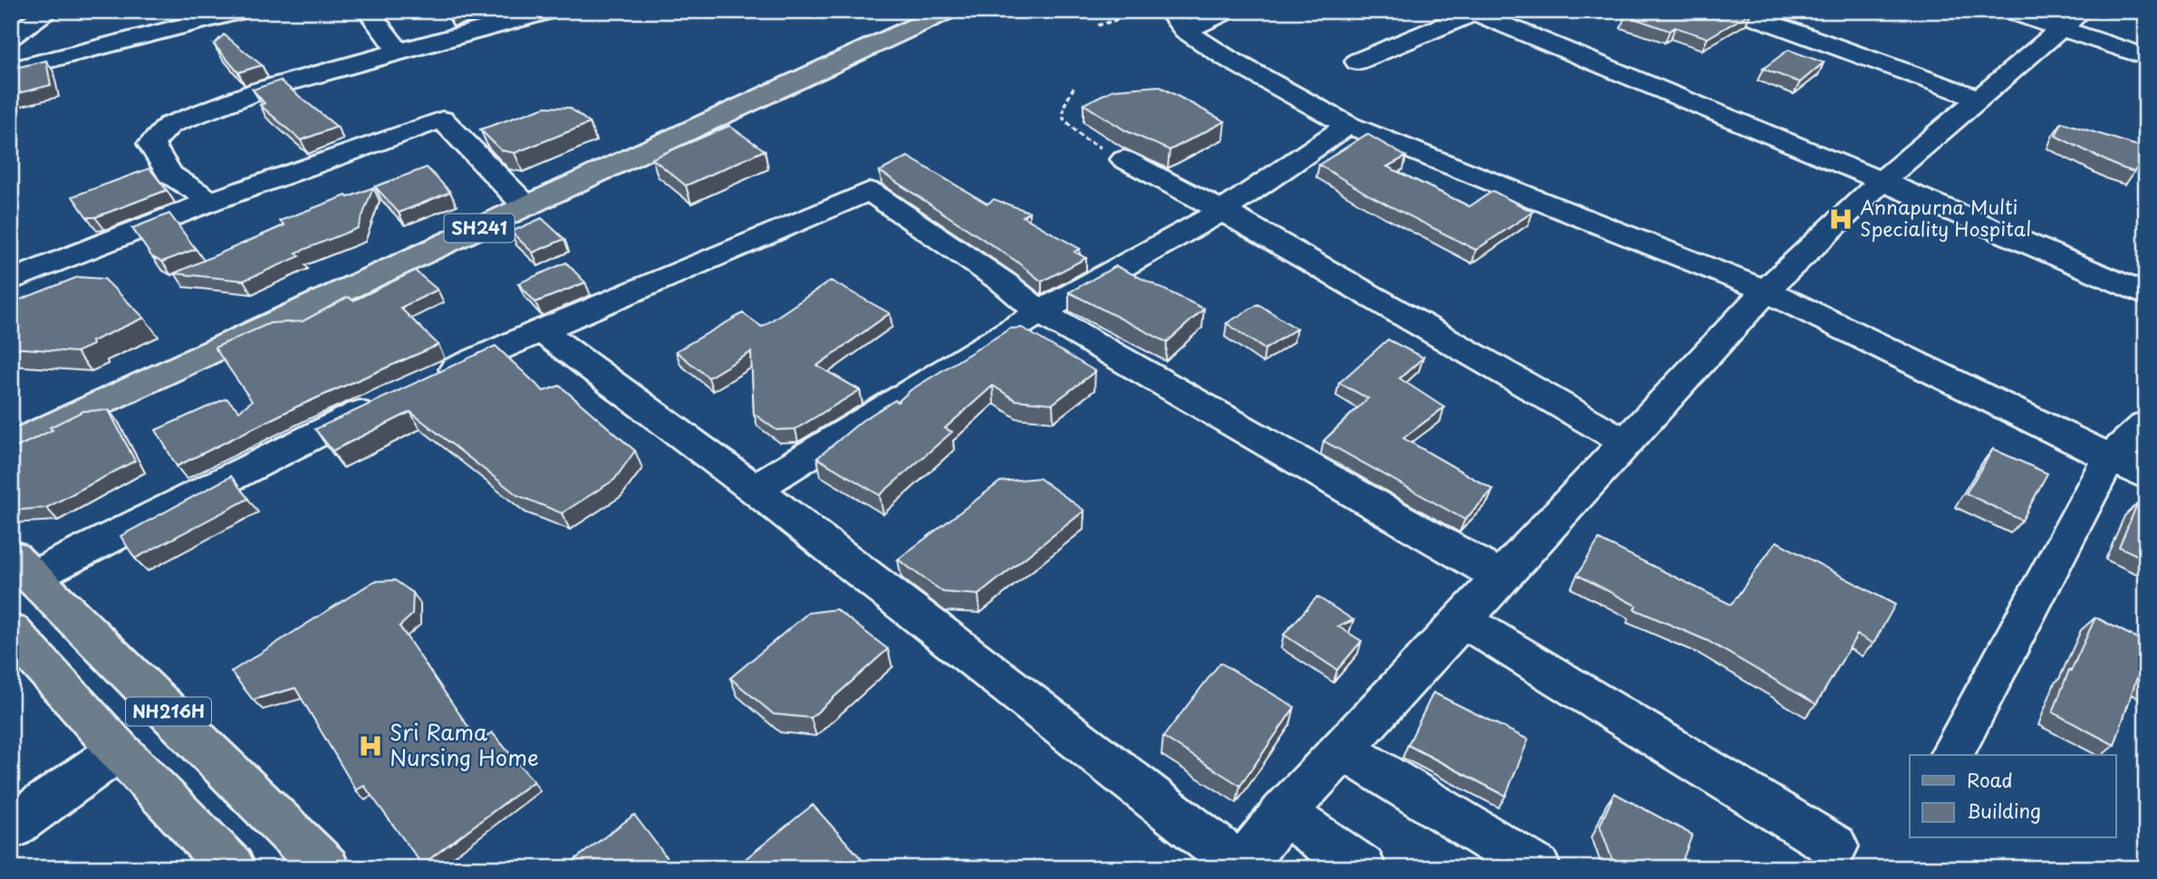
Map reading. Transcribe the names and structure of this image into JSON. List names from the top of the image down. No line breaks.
{"streets":{"main road":["SH241","NH216H"]},"places":{"hospital":["Annapurna Multi Speciality Hospital","Sri Rama Nursing Home"]},"legend":["Road","Building"]}
